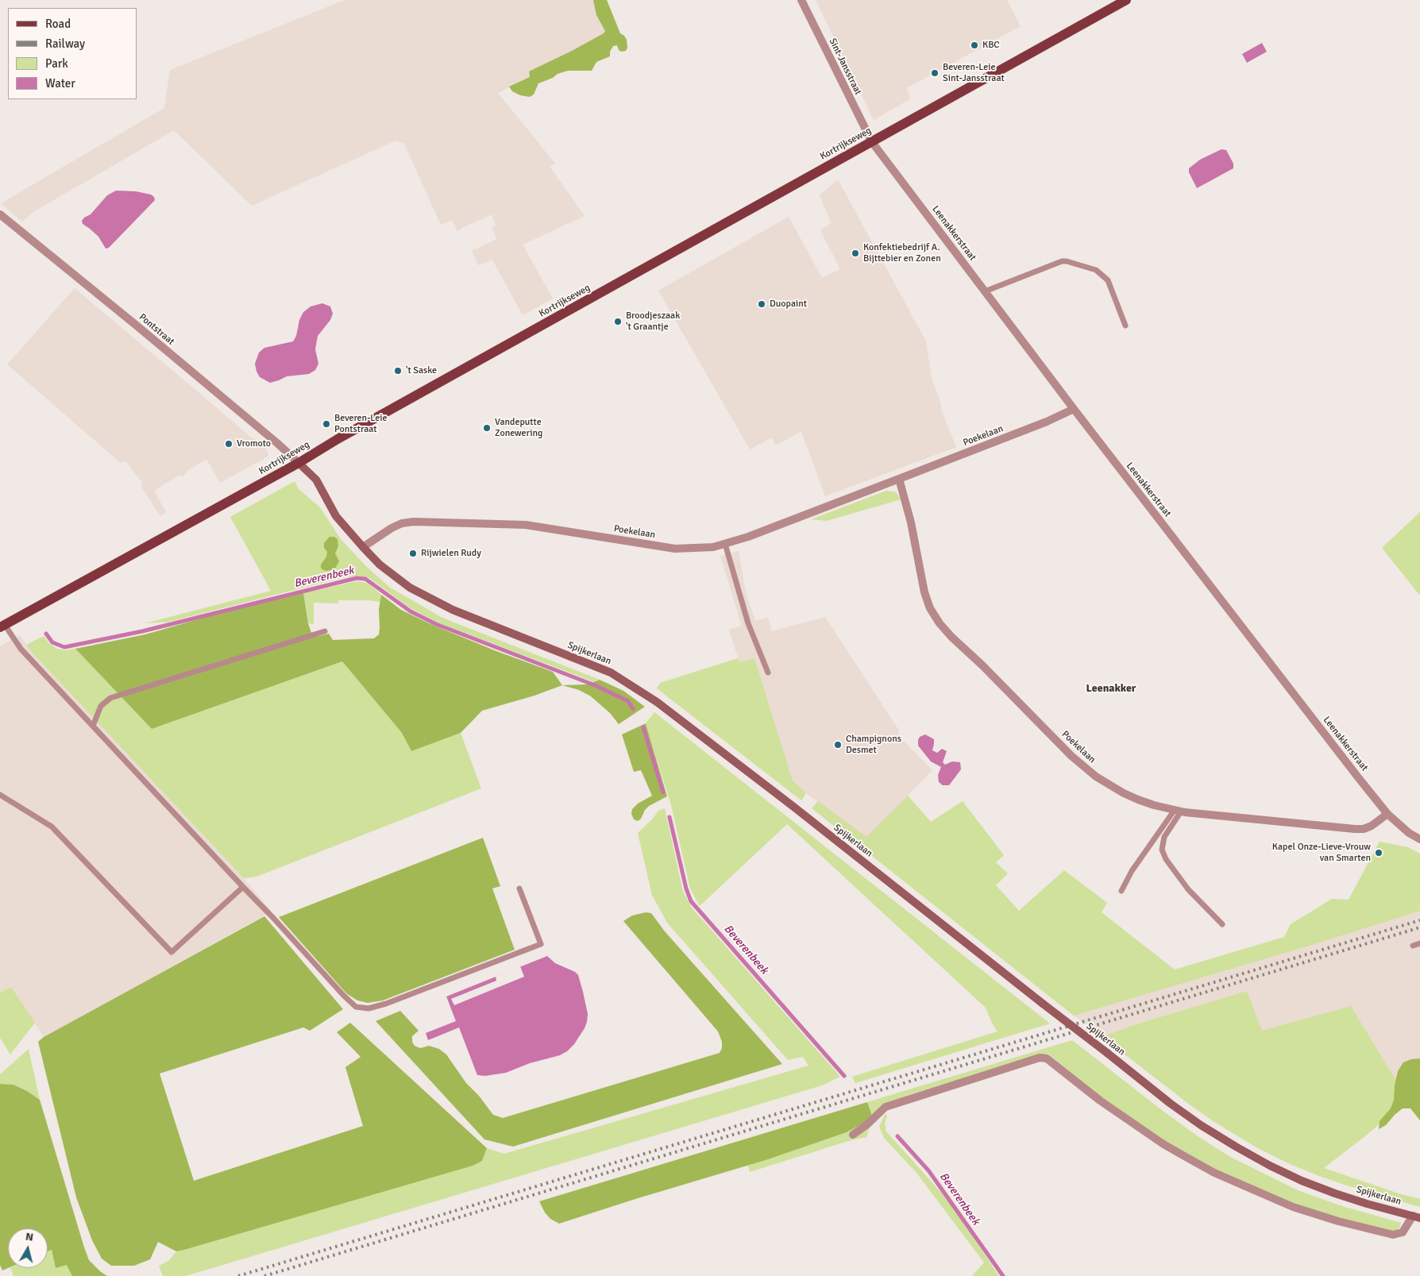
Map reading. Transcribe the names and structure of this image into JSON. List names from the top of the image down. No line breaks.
{"streets":{"main road":["Kortrijkseweg"],"street":["Sint-Jansstraat","Leenakkerstraat","Pontstraat","Poekelaan","Spijkerlaan"]},"crossings":[["Sint-Jansstraat","Kortrijkseweg"],["Sint-Jansstraat","Leenakkerstraat"],["Kortrijkseweg","Leenakkerstraat"],["Kortrijkseweg","Pontstraat"],["Kortrijkseweg","Spijkerlaan"],["Leenakkerstraat","Poekelaan"],["Pontstraat","Spijkerlaan"],["Poekelaan","Spijkerlaan"]],"districts":["Leenakker"],"water":["Beverenbeek"],"places":["KBC","Beveren-Leie Sint-Jansstraat","Konfektiebedrijf A. Bijttebier en Zonen","Duopaint","Broodjeszaak 't Graantje","'t Saske","Beveren-Leie Pontstraat","Vandeputte Zonewering","Vromoto","Rijwielen Rudy","Champignons Desmet","Kapel Onze-Lieve-Vrouw van Smarten"],"legend":["Road","Railway","Park","Water"],"north":"top"}
